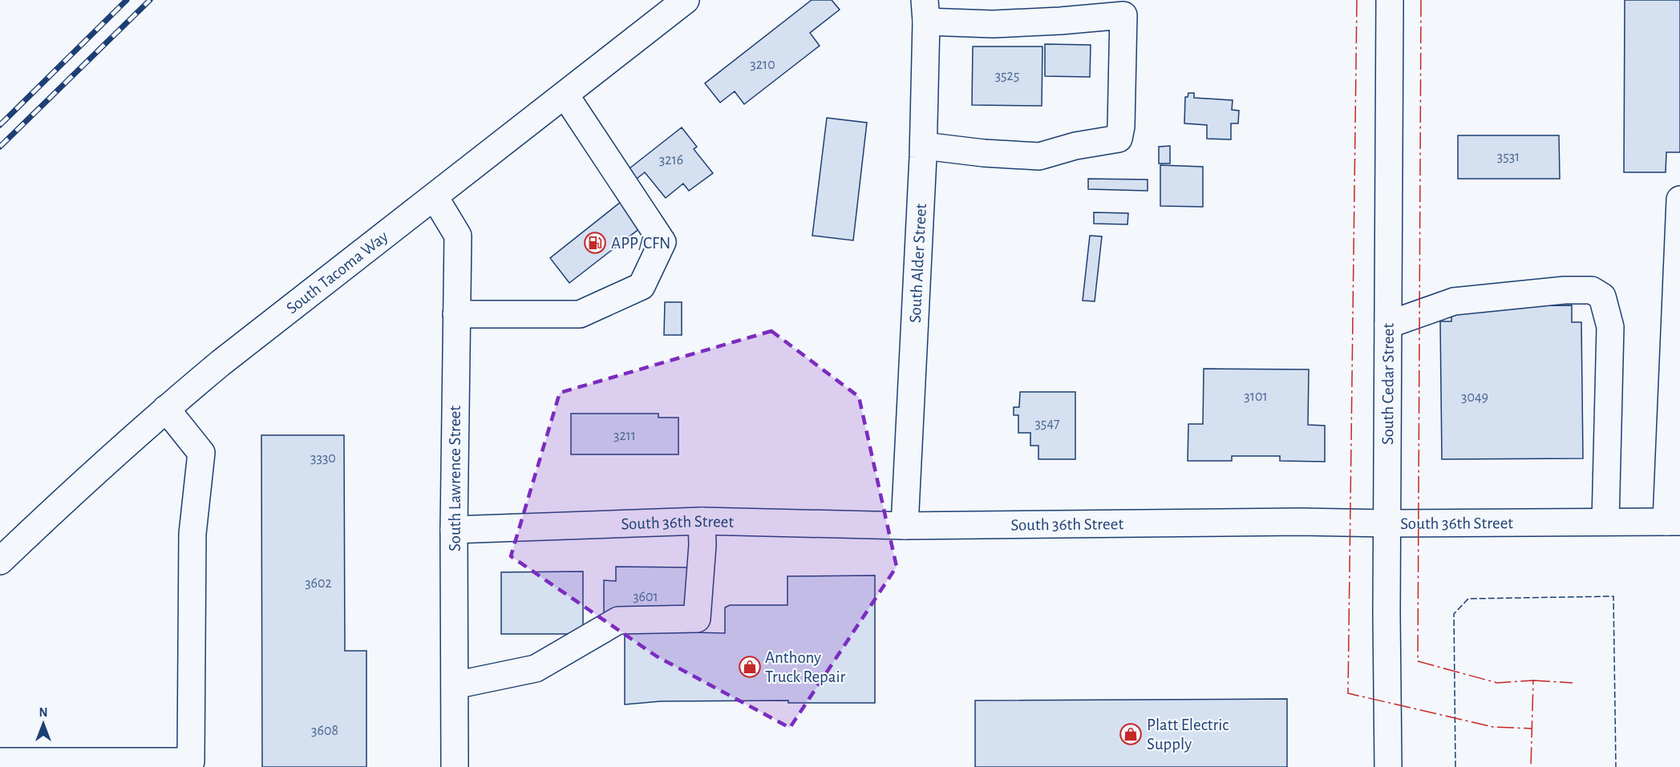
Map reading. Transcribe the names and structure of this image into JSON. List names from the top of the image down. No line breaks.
{"streets":{"street":["South Alder Street","South Tacoma Way","South Cedar Street","South Lawrence Street","South 36th Street"]},"crossings":[["South Alder Street","South 36th Street"],["South Tacoma Way","South Lawrence Street"],["South Cedar Street","South 36th Street"],["South Lawrence Street","South 36th Street"]],"places":{"fuel station":["APP/CFN"],"shop":["Anthony Truck Repair","Platt Electric Supply"]},"house_numbers":["3210","3525","3531","3216","3101","3049","3547","3211","3330","3602","3601","3608"],"north":"top"}
